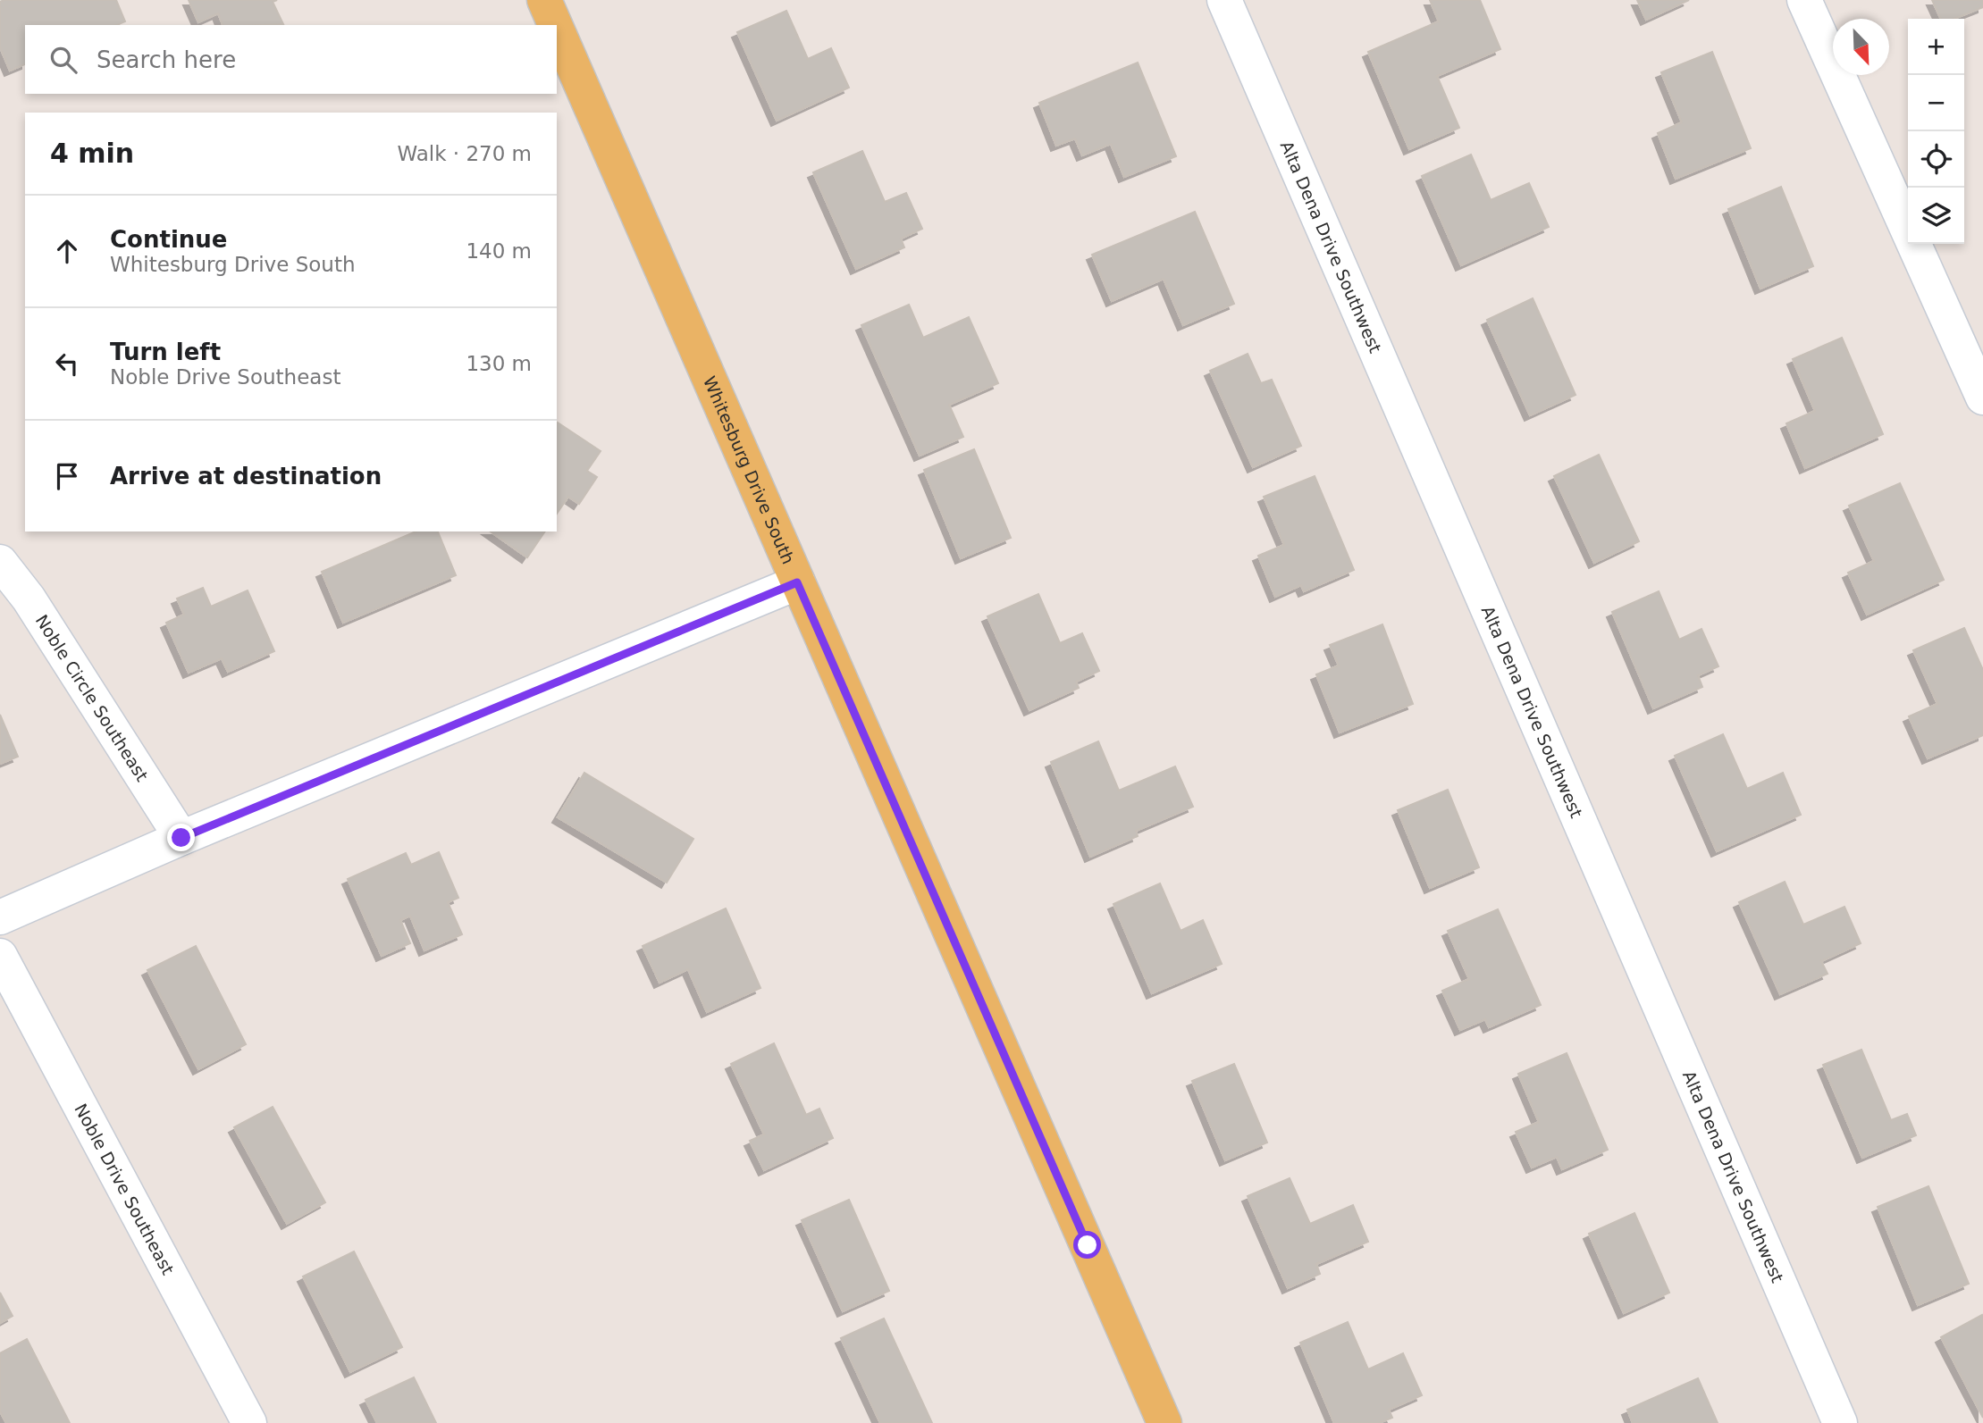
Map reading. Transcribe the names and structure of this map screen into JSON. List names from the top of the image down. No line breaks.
{"streets":{"main road":["Whitesburg Drive South"],"street":["Alta Dena Drive Southwest","Noble Circle Southeast","Noble Drive Southeast"]},"north":"bottom right","page":{"map_buttons":["+","−"],"search":"Search here","heading":["4 min","Walk · 270 m"],"list":[["Continue","Whitesburg Drive South","140 m"],["Turn left","Noble Drive Southeast","130 m"],"Arrive at destination"]}}
